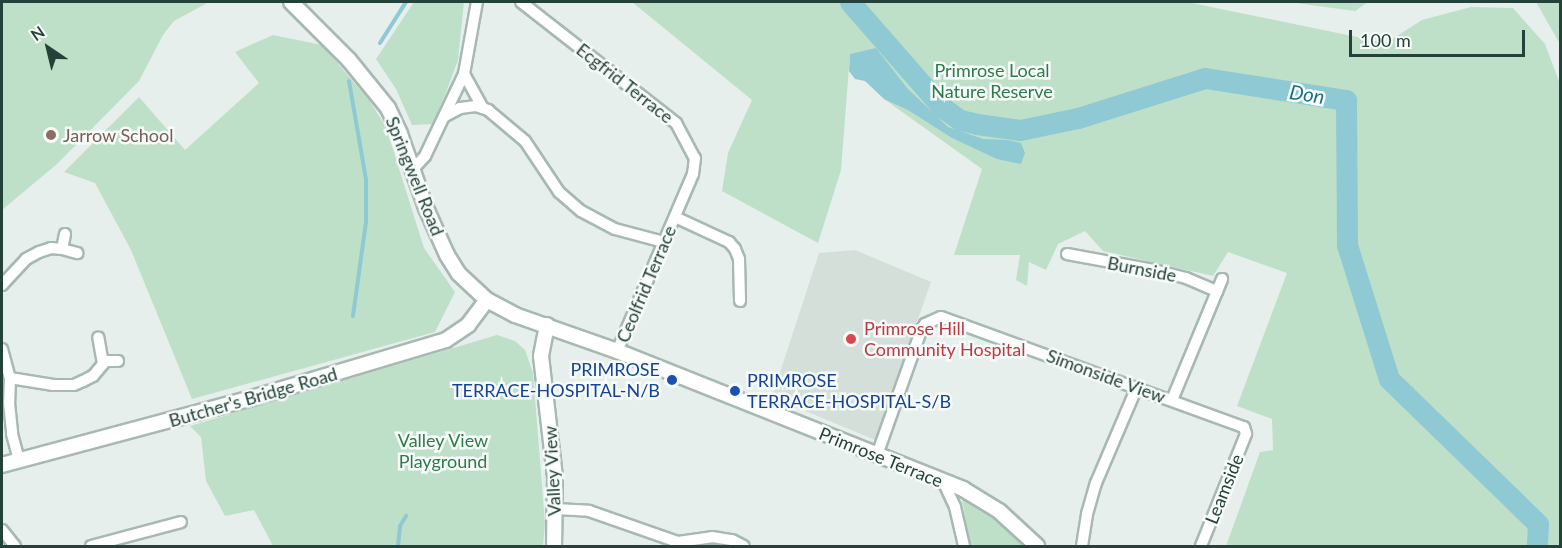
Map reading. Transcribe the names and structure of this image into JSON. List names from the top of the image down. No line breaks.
{"streets":{"street":["Ecgfrid Terrace","Springwell Road","Burnside","Ceolfrid Terrace","Simonside View","Butcher's Bridge Road","Primrose Terrace","Valley View","Leamside"]},"crossings":[["Ecgfrid Terrace","Ceolfrid Terrace"],["Springwell Road","Butcher's Bridge Road"],["Springwell Road","Primrose Terrace"],["Springwell Road","Valley View"],["Ceolfrid Terrace","Primrose Terrace"],["Simonside View","Primrose Terrace"],["Simonside View","Leamside"],["Primrose Terrace","Valley View"]],"water":["Don"],"parks":["Primrose Local Nature Reserve","Valley View Playground"],"places":["Jarrow School","Primrose Hill Community Hospital","PRIMROSE TERRACE-HOSPITAL-N/B","PRIMROSE TERRACE-HOSPITAL-S/B"],"scale_bar":"100 m","north":"top left"}
